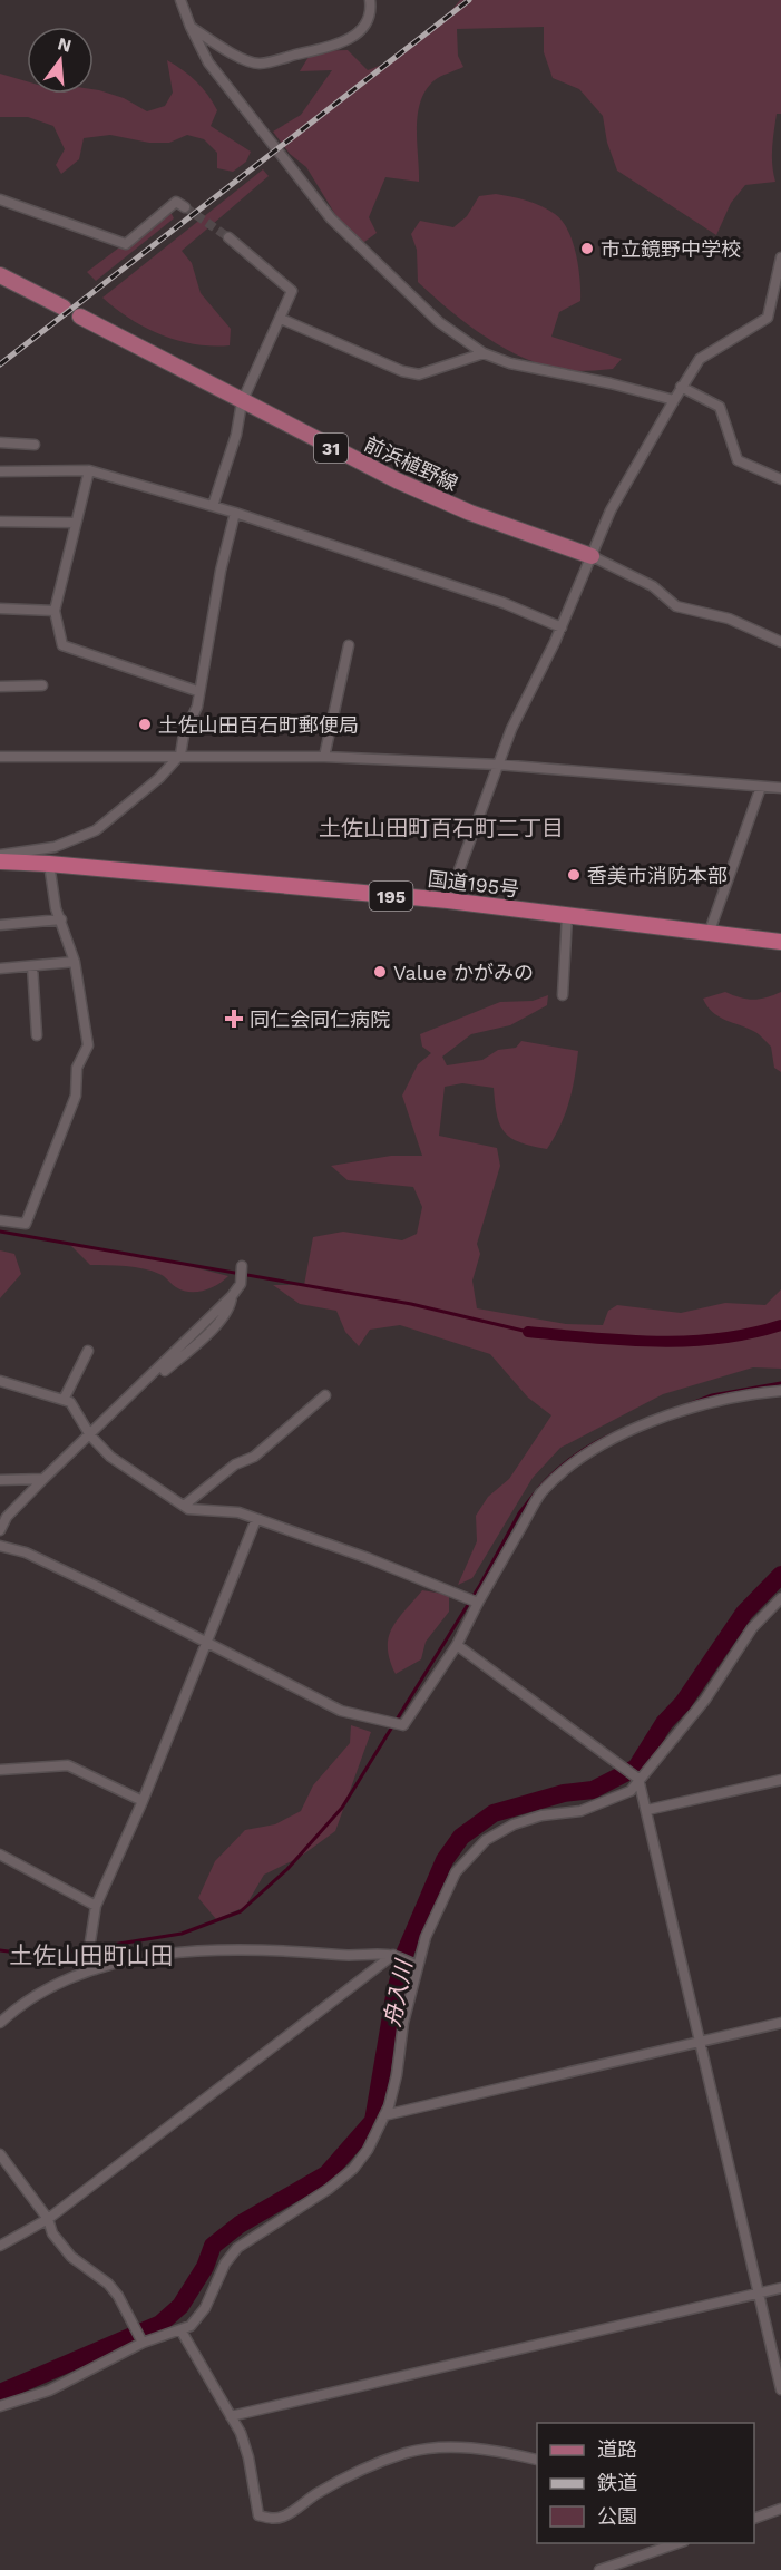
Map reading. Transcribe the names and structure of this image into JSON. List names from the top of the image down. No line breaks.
{"streets":{"highway":["国道195号","195"],"main road":["31","前浜植野線"]},"districts":["土佐山田町百石町二丁目","土佐山田町山田"],"water":["舟入川"],"places":{"other":["市立鏡野中学校","土佐山田百石町郵便局","香美市消防本部","Value かがみの"],"health":["同仁会同仁病院"]},"legend":["道路","鉄道","公園"],"north":"top"}
